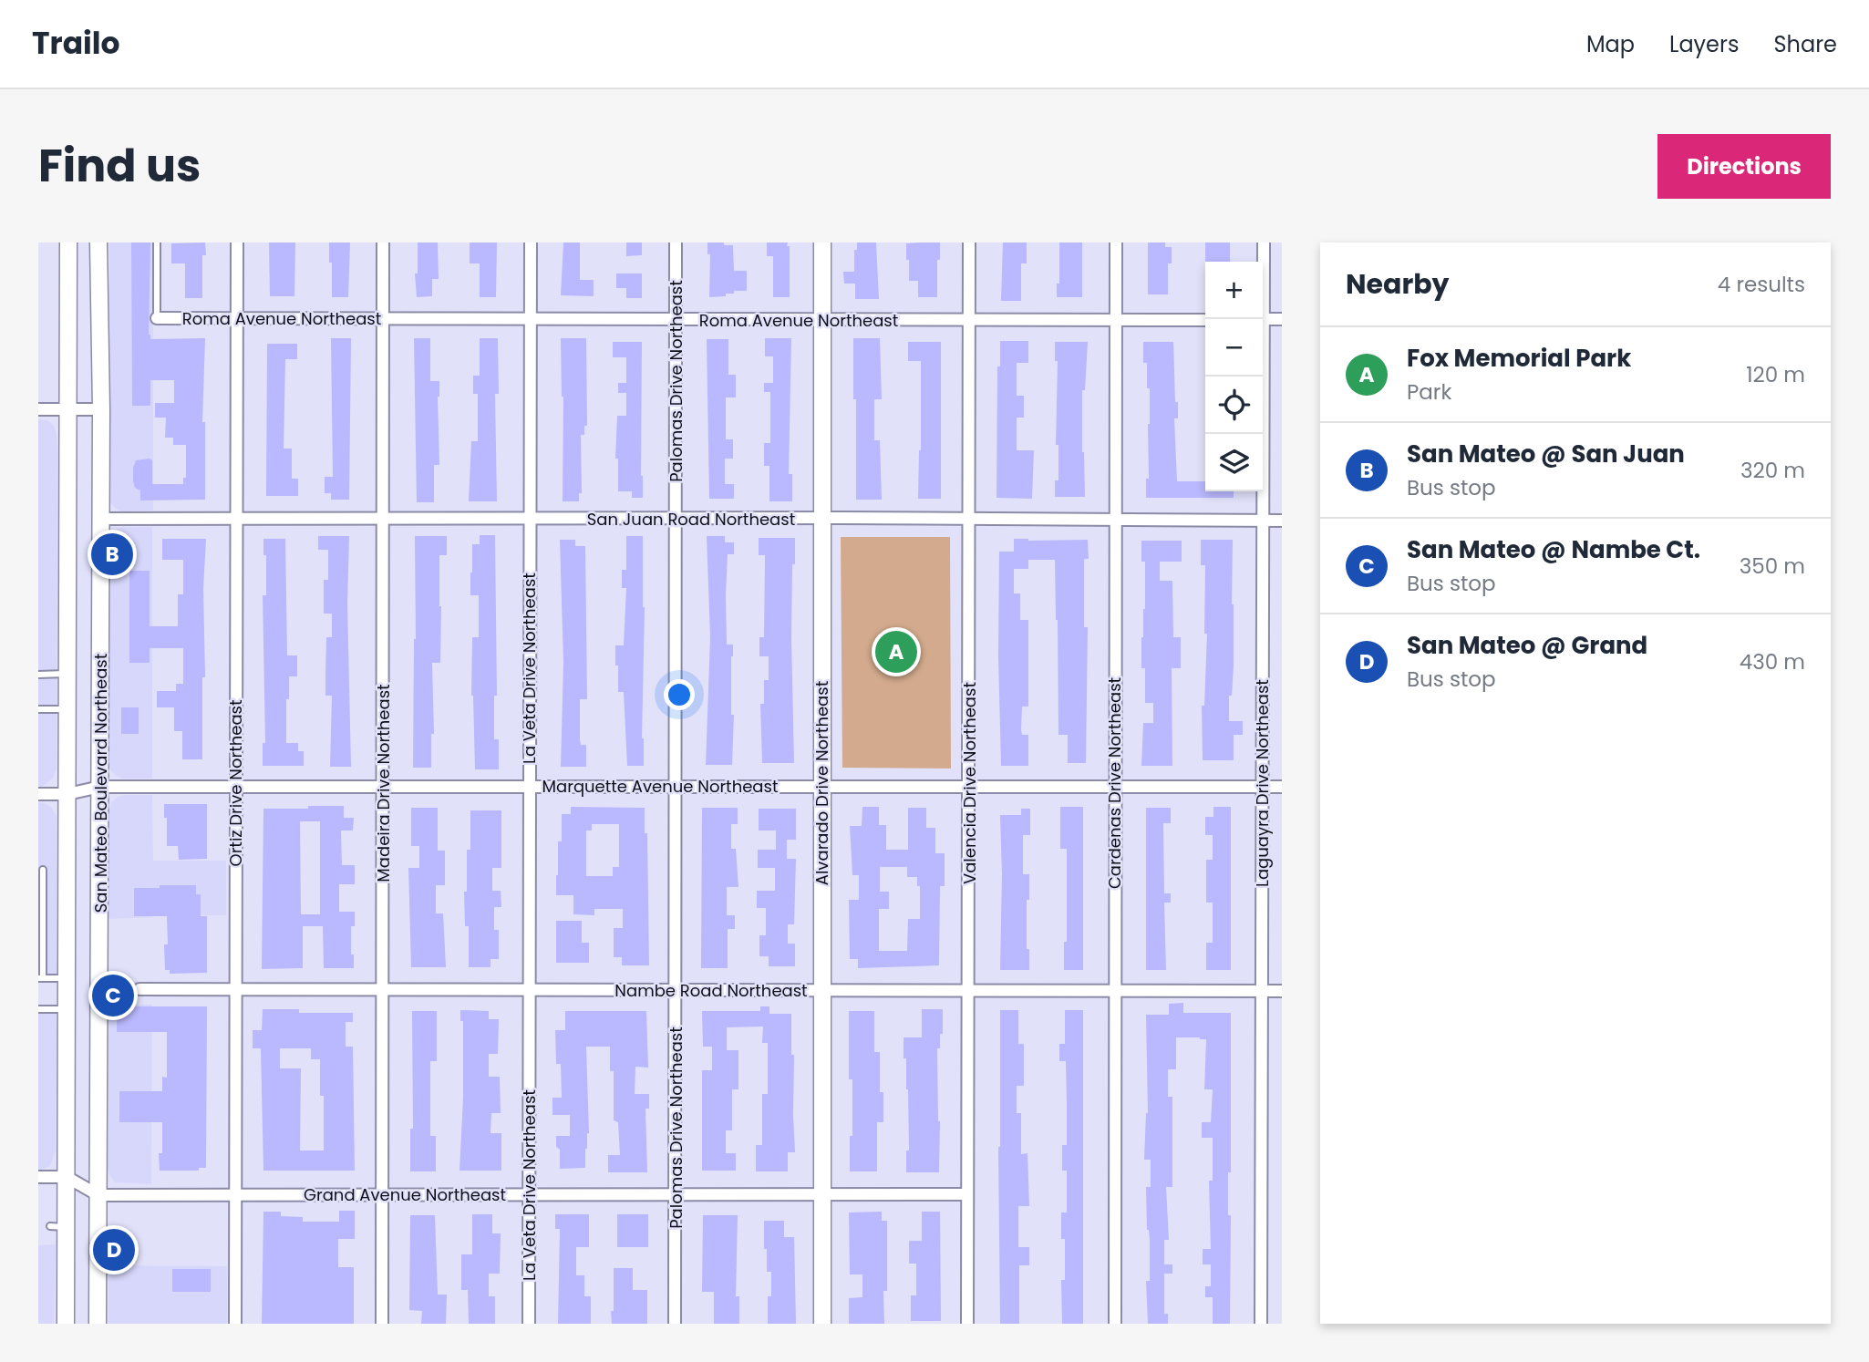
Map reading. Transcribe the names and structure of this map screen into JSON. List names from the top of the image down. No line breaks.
{"streets":{"main road":["San Mateo Boulevard Northeast","Alvarado Drive Northeast"],"street":["Roma Avenue Northeast","Palomas Drive Northeast","San Juan Road Northeast","La Veta Drive Northeast","Ortiz Drive Northeast","Madeira Drive Northeast","Valencia Drive Northeast","Cardenas Drive Northeast","Laguayra Drive Northeast","Marquette Avenue Northeast","Nambe Road Northeast","Grand Avenue Northeast"]},"crossings":[["Roma Avenue Northeast","Palomas Drive Northeast"],["Roma Avenue Northeast","La Veta Drive Northeast"],["Roma Avenue Northeast","Ortiz Drive Northeast"],["Roma Avenue Northeast","Madeira Drive Northeast"],["Roma Avenue Northeast","Alvarado Drive Northeast"],["Roma Avenue Northeast","Valencia Drive Northeast"],["Roma Avenue Northeast","Cardenas Drive Northeast"],["Palomas Drive Northeast","San Juan Road Northeast"],["Palomas Drive Northeast","Marquette Avenue Northeast"],["Palomas Drive Northeast","Nambe Road Northeast"],["Palomas Drive Northeast","Grand Avenue Northeast"],["San Juan Road Northeast","La Veta Drive Northeast"],["San Juan Road Northeast","San Mateo Boulevard Northeast"],["San Juan Road Northeast","Ortiz Drive Northeast"],["San Juan Road Northeast","Madeira Drive Northeast"],["San Juan Road Northeast","Alvarado Drive Northeast"],["San Juan Road Northeast","Valencia Drive Northeast"],["San Juan Road Northeast","Cardenas Drive Northeast"],["San Juan Road Northeast","Laguayra Drive Northeast"],["La Veta Drive Northeast","Marquette Avenue Northeast"],["La Veta Drive Northeast","Nambe Road Northeast"],["La Veta Drive Northeast","Grand Avenue Northeast"],["San Mateo Boulevard Northeast","Marquette Avenue Northeast"],["San Mateo Boulevard Northeast","Grand Avenue Northeast"],["Ortiz Drive Northeast","Marquette Avenue Northeast"],["Ortiz Drive Northeast","Nambe Road Northeast"],["Ortiz Drive Northeast","Grand Avenue Northeast"],["Madeira Drive Northeast","Marquette Avenue Northeast"],["Madeira Drive Northeast","Nambe Road Northeast"],["Madeira Drive Northeast","Grand Avenue Northeast"],["Alvarado Drive Northeast","Marquette Avenue Northeast"],["Alvarado Drive Northeast","Nambe Road Northeast"],["Alvarado Drive Northeast","Grand Avenue Northeast"],["Valencia Drive Northeast","Marquette Avenue Northeast"],["Valencia Drive Northeast","Nambe Road Northeast"],["Valencia Drive Northeast","Grand Avenue Northeast"],["Cardenas Drive Northeast","Marquette Avenue Northeast"],["Cardenas Drive Northeast","Nambe Road Northeast"],["Laguayra Drive Northeast","Marquette Avenue Northeast"],["Laguayra Drive Northeast","Nambe Road Northeast"]],"page":{"header":"Trailo","nav":["Map","Layers","Share"],"title":"Find us","buttons":"Directions","heading":["Nearby","4 results"],"map_buttons":["+","−"],"list":[{"mark":"A","name":"Fox Memorial Park","note":"Park","value":"120 m"},{"mark":"B","name":"San Mateo @ San Juan","note":"Bus stop","value":"320 m"},{"mark":"C","name":"San Mateo @ Nambe Ct.","note":"Bus stop","value":"350 m"},{"mark":"D","name":"San Mateo @ Grand","note":"Bus stop","value":"430 m"}],"pins":["B","A","C","D"]}}
